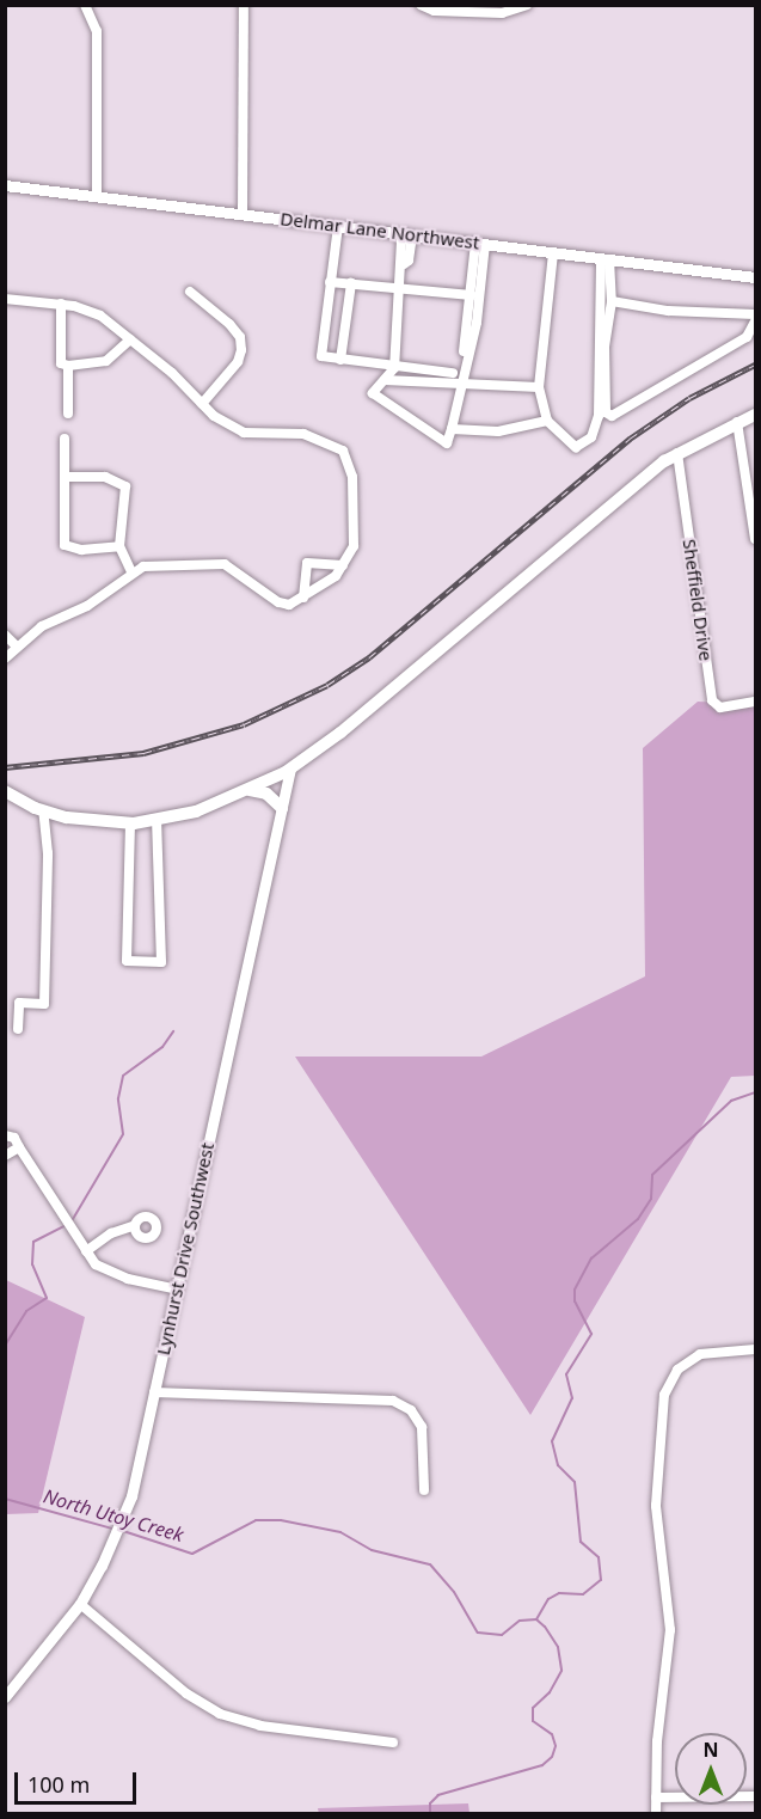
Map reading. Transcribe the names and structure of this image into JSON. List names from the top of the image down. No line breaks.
{"streets":{"street":["Delmar Lane Northwest","Sheffield Drive","Lynhurst Drive Southwest"]},"water":["North Utoy Creek"],"scale_bar":"100 m","north":"top"}
